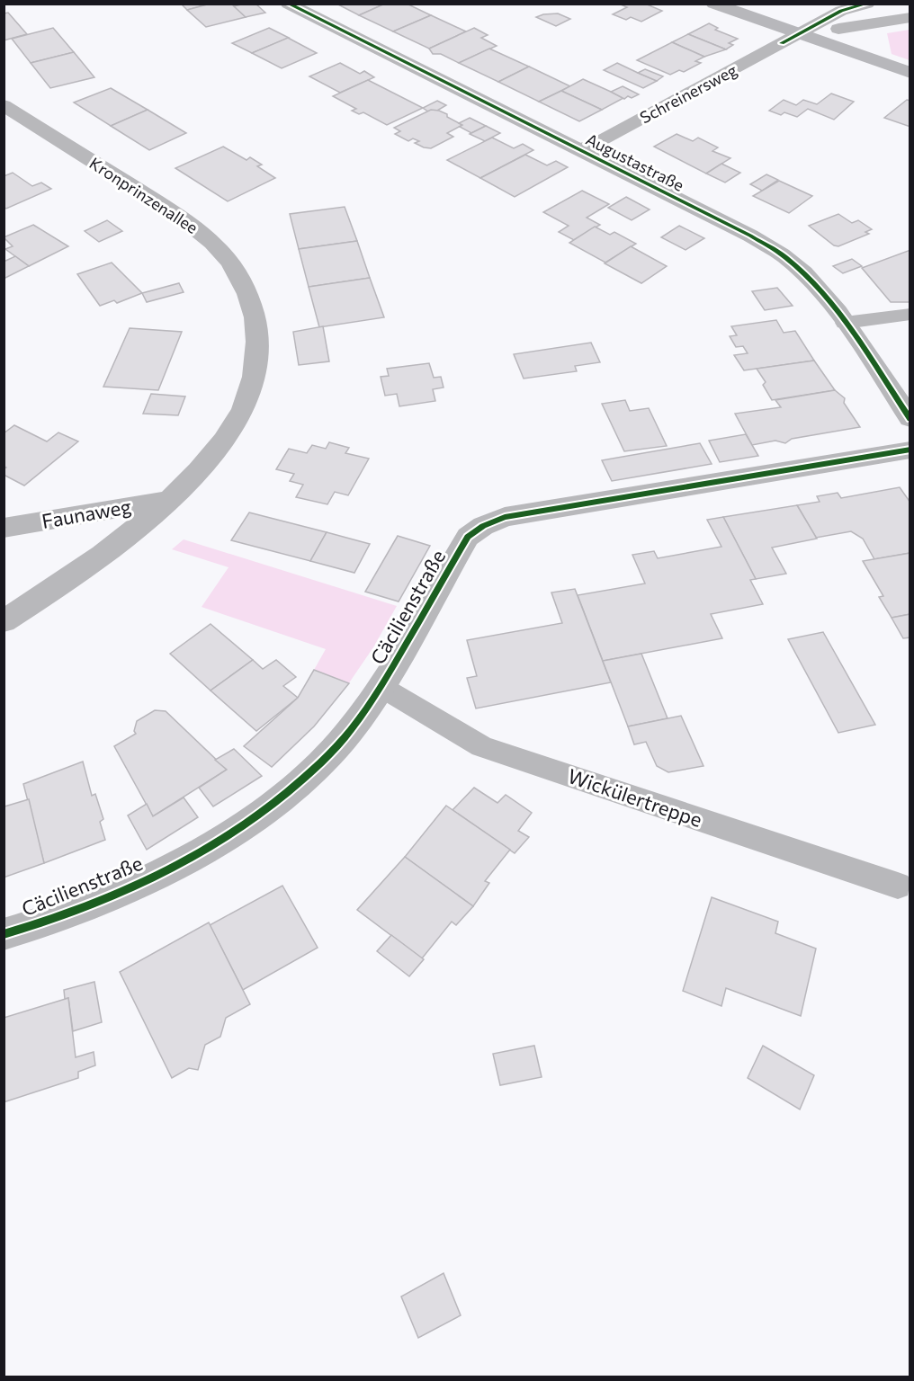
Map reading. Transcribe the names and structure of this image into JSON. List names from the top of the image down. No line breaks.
{"streets":{"street":["Schreinersweg","Augustastraße","Kronprinzenallee","Faunaweg","Cäcilienstraße"],"lane":["Wickülertreppe"]},"crossings":[["Schreinersweg","Augustastraße"],["Kronprinzenallee","Faunaweg"],["Cäcilienstraße","Wickülertreppe"]]}
